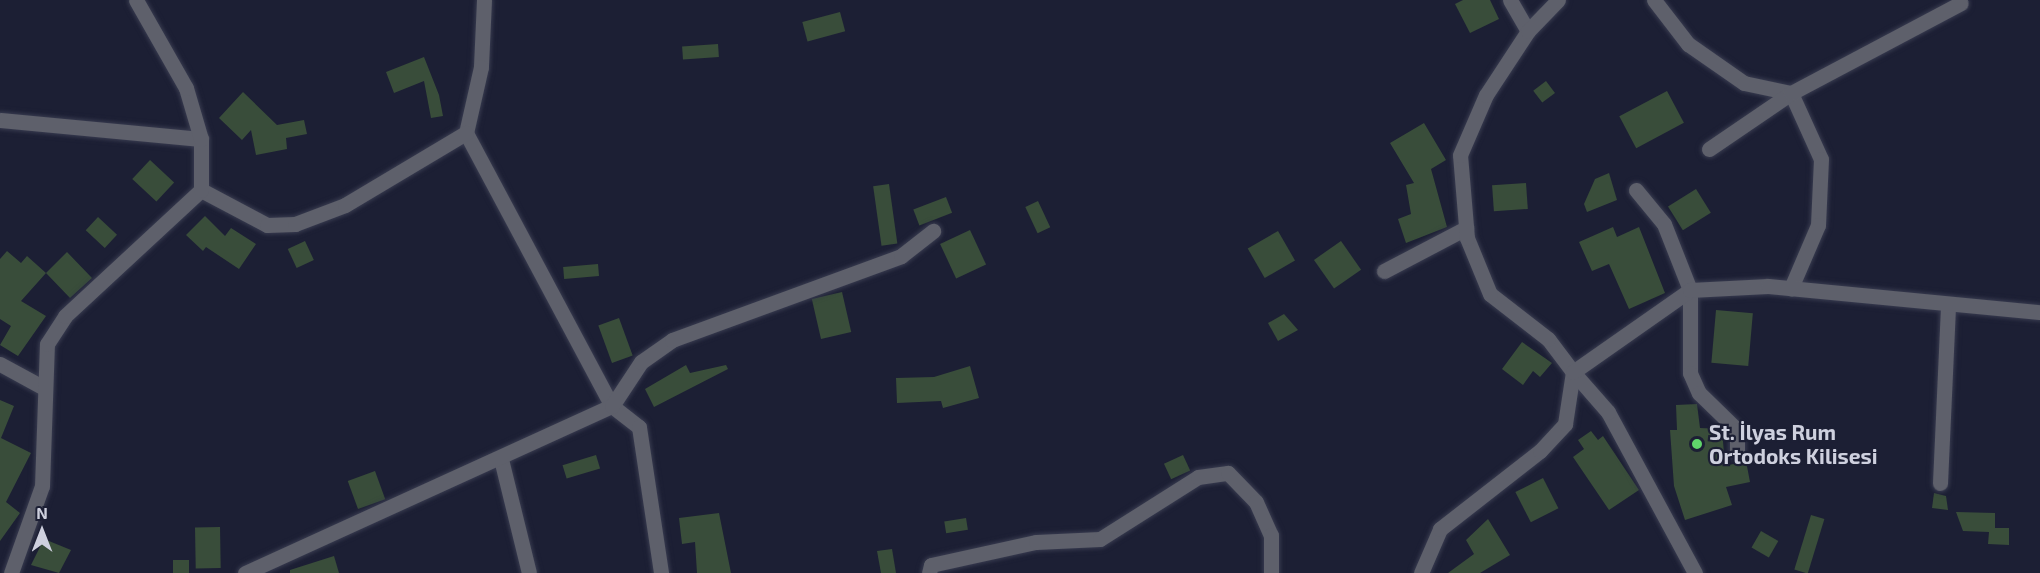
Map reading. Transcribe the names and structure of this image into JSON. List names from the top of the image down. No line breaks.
{"places":["St. İlyas Rum Ortodoks Kilisesi"],"north":"top"}
